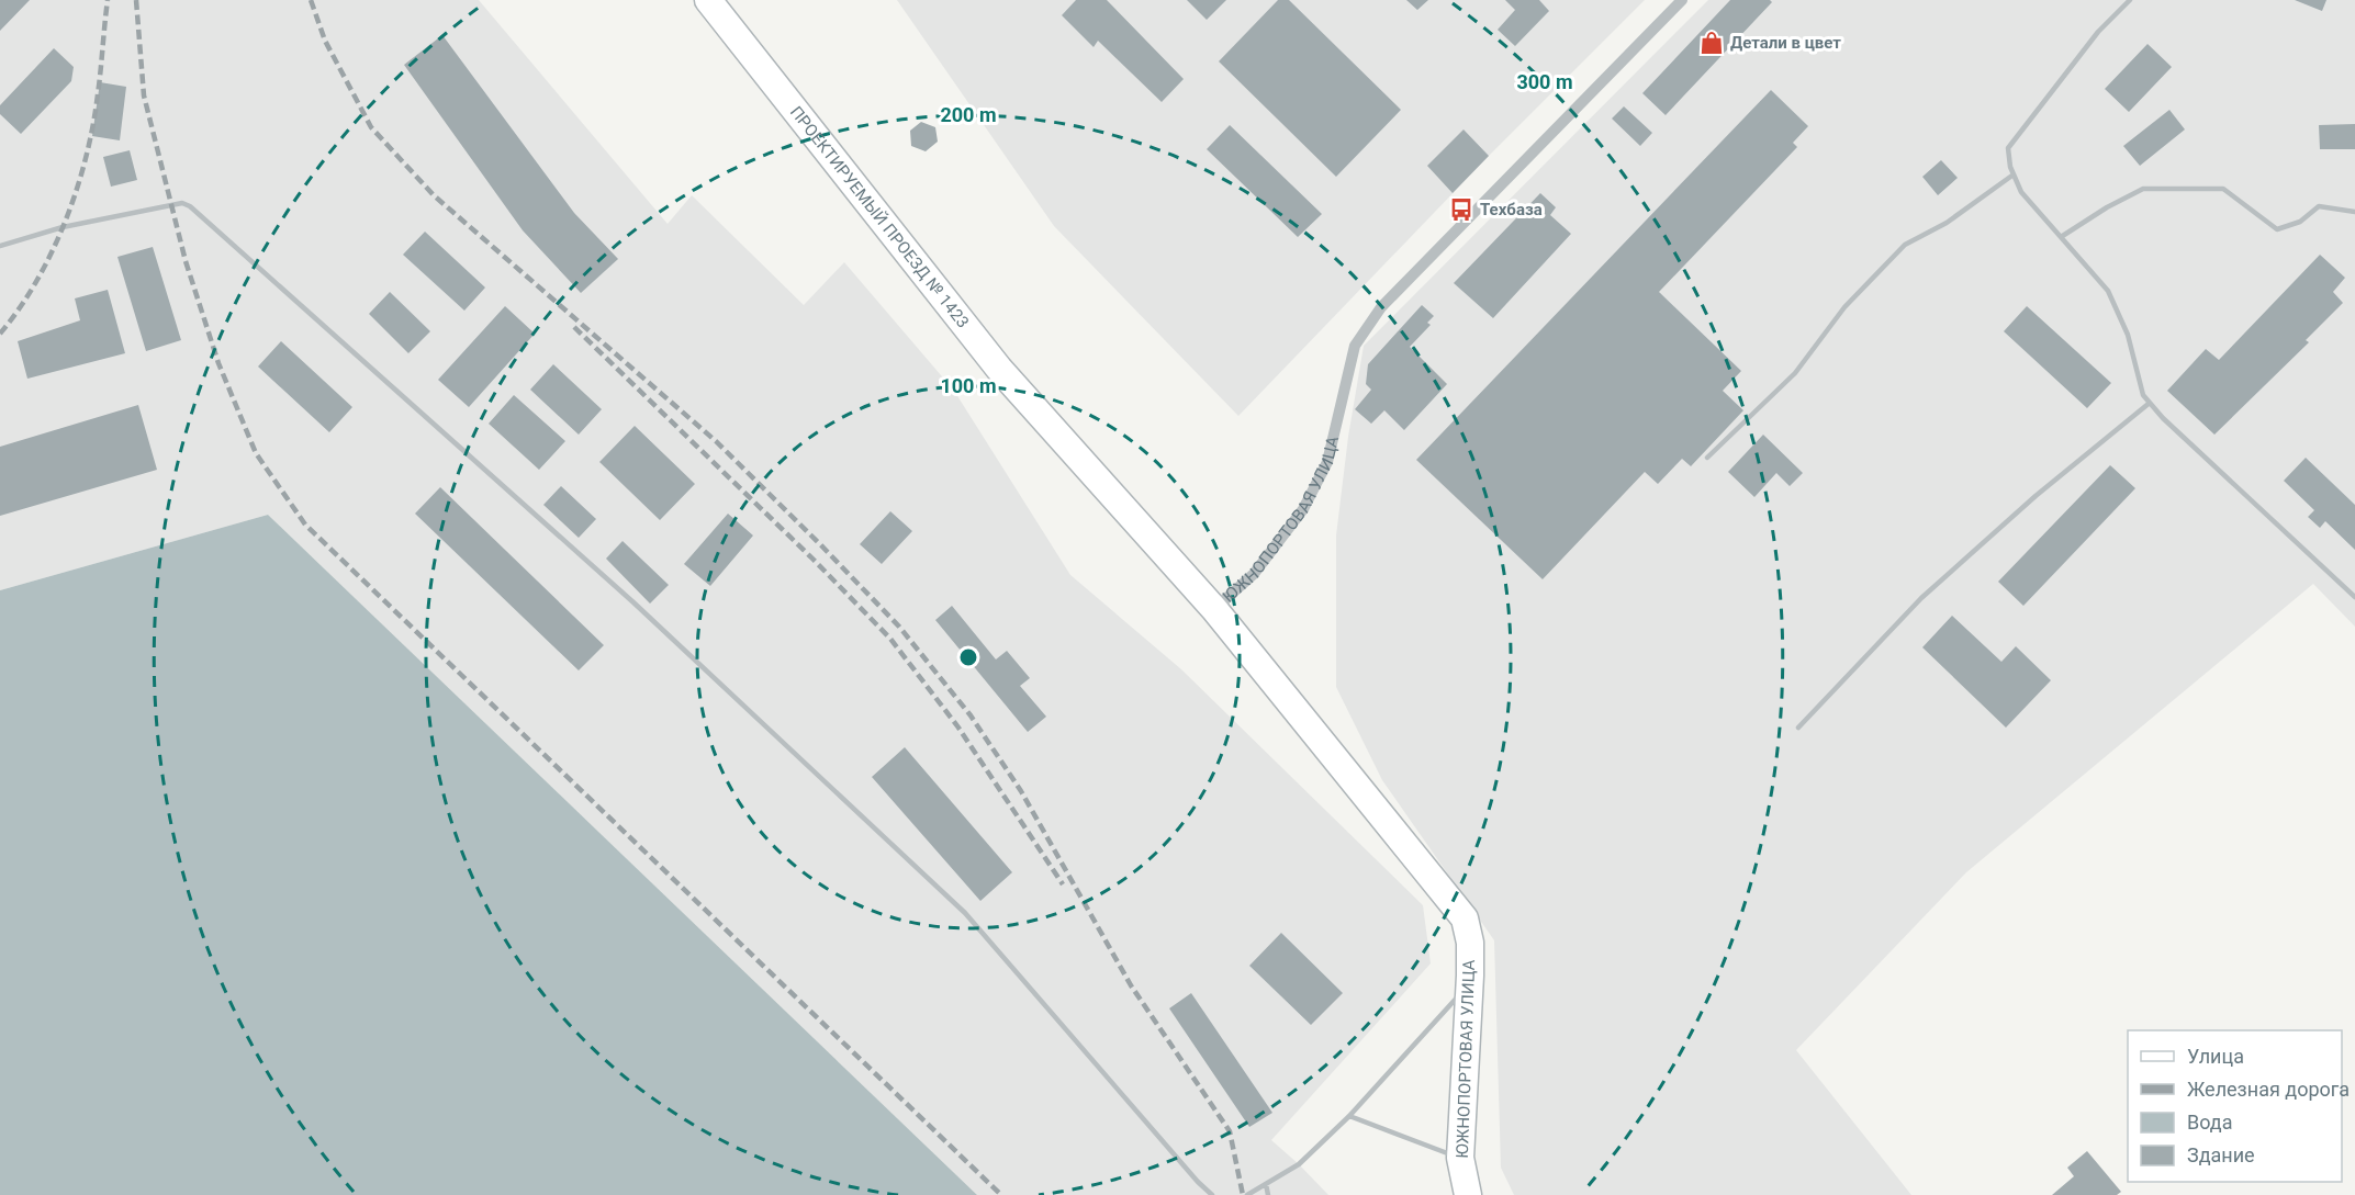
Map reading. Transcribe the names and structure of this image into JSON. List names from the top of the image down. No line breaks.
{"streets":{"main road":["ПРОЕКТИРУЕМЫЙ ПРОЕЗД № 1423","ЮЖНОПОРТОВАЯ УЛИЦА"]},"crossings":[["ПРОЕКТИРУЕМЫЙ ПРОЕЗД № 1423","ЮЖНОПОРТОВАЯ УЛИЦА"]],"places":{"shop":["Детали в цвет"],"bus stop":["Техбаза"]},"legend":["Улица","Железная дорога","Вода","Здание"],"rings":["300 m","200 m","100 m"]}
